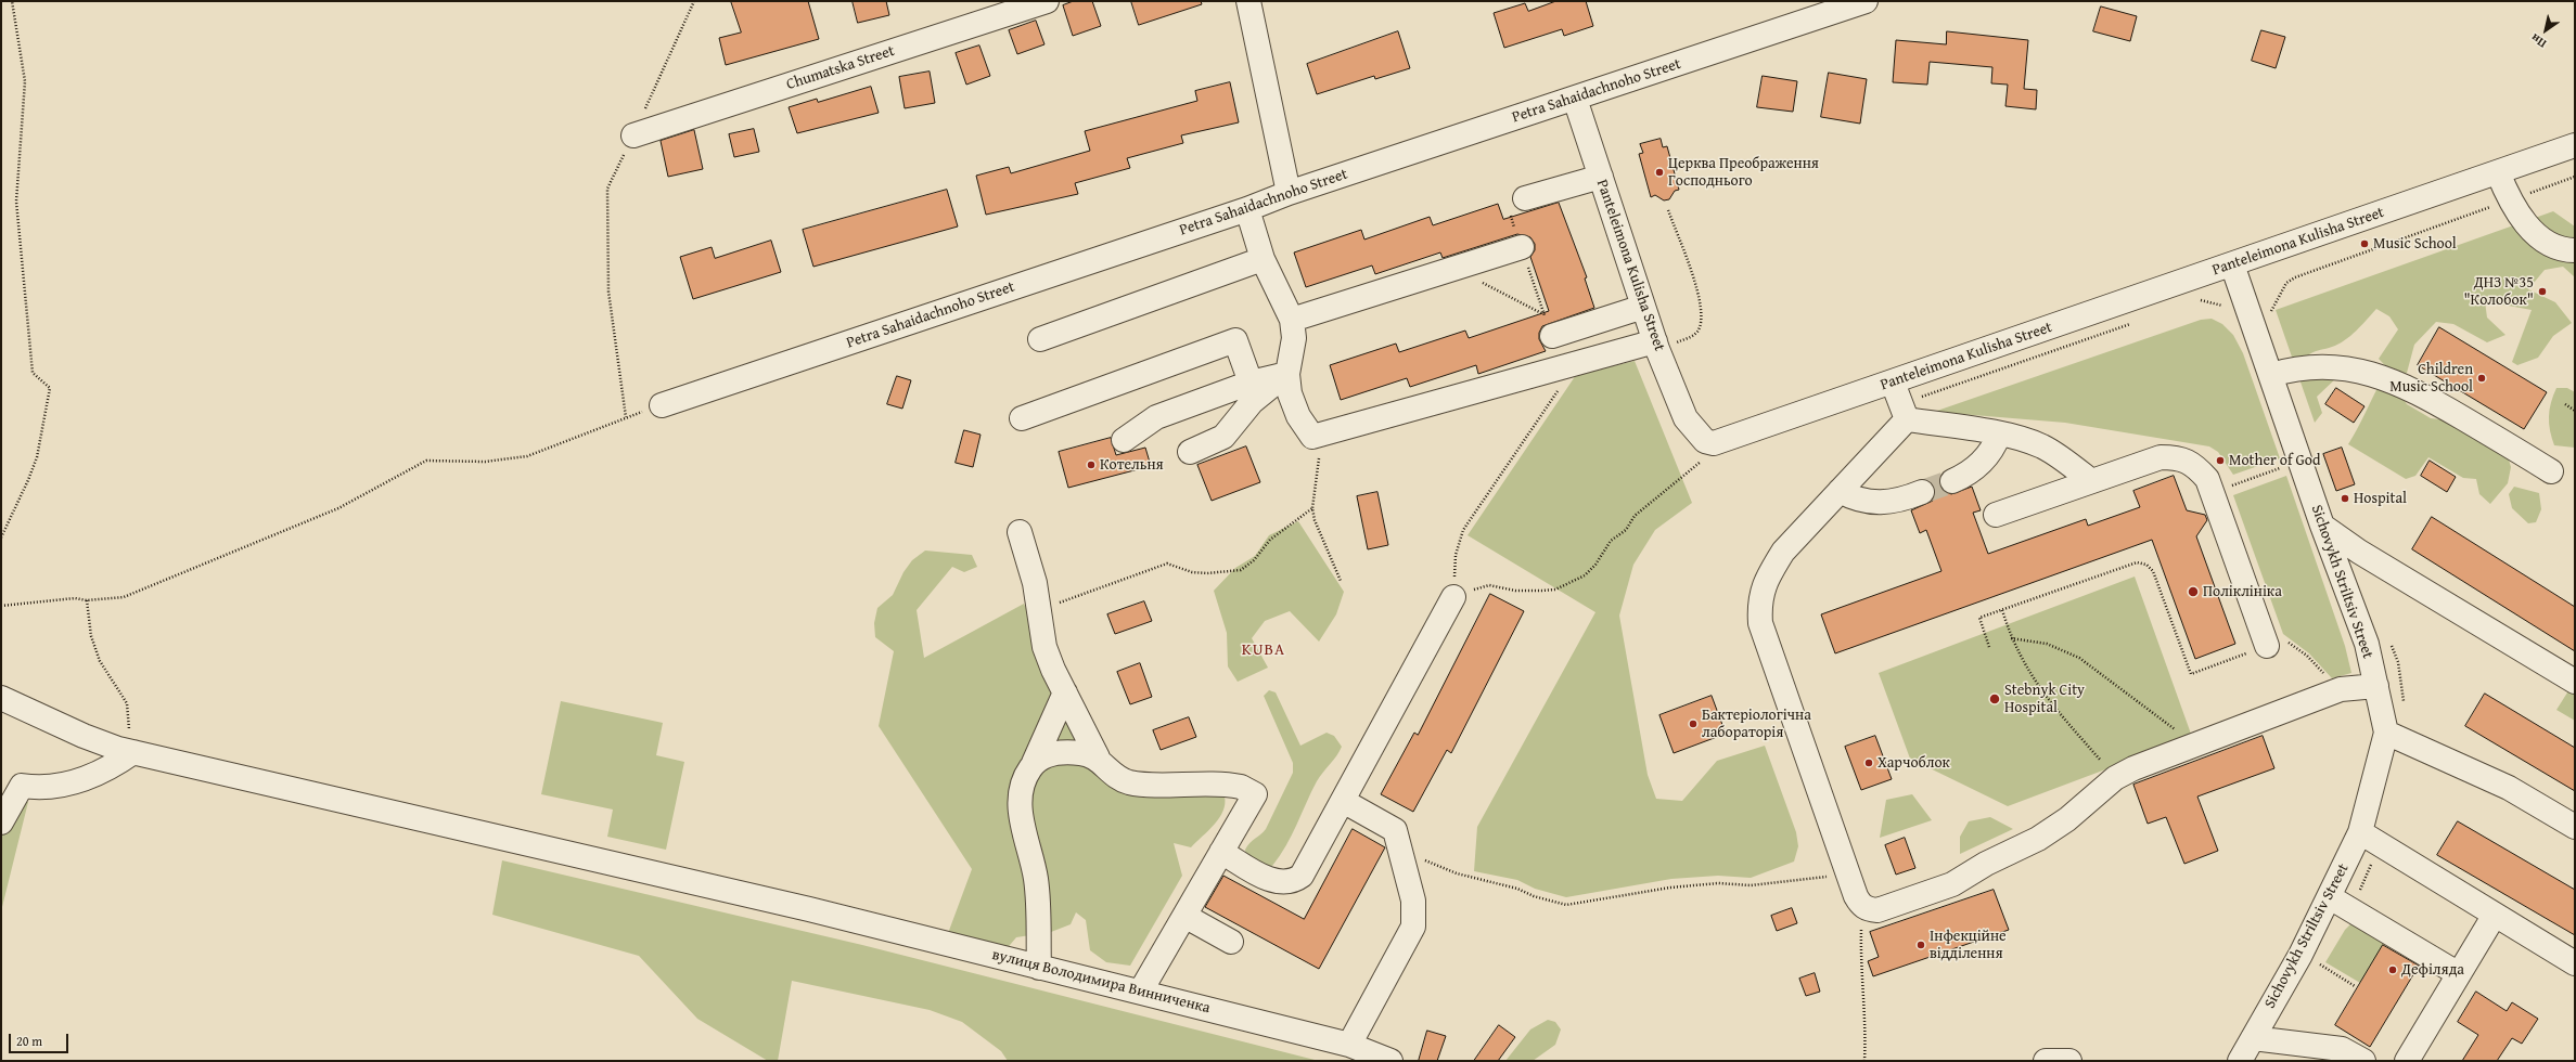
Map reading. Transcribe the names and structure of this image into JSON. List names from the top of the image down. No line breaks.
{"streets":{"street":["Chumatska Street","Petra Sahaidachnoho Street","Panteleimona Kulisha Street","Sichovykh Striltsiv Street","вулиця Володимира Винниченка"]},"crossings":[["Petra Sahaidachnoho Street","Panteleimona Kulisha Street"],["Panteleimona Kulisha Street","Sichovykh Striltsiv Street"]],"districts":["KUBA"],"places":["Церква Преображення Господнього","Music School","ДНЗ №35 \"Колобок\"","Children Music School","Mother of God","Котельня","Hospital","Поліклініка","Stebnyk City Hospital","Бактеріологічна лабораторія","Харчоблок","Інфекційне відділення","Дефіляда"],"scale_bar":"20 m","north":"bottom left"}
